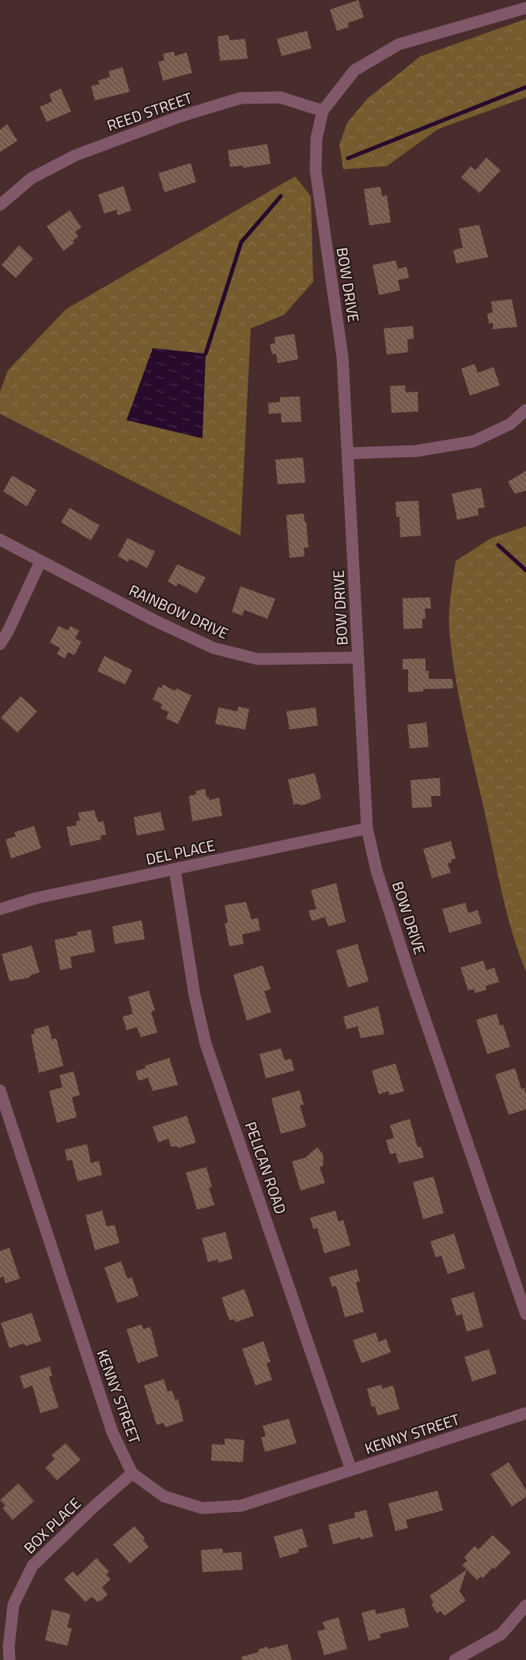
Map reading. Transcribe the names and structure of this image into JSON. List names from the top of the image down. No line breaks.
{"streets":{"street":["REED STREET","BOW DRIVE","RAINBOW DRIVE","DEL PLACE","PELICAN ROAD","KENNY STREET","BOX PLACE"]},"crossings":[["REED STREET","BOW DRIVE"],["BOW DRIVE","RAINBOW DRIVE"],["BOW DRIVE","DEL PLACE"],["DEL PLACE","PELICAN ROAD"],["PELICAN ROAD","KENNY STREET"],["KENNY STREET","BOX PLACE"]]}
